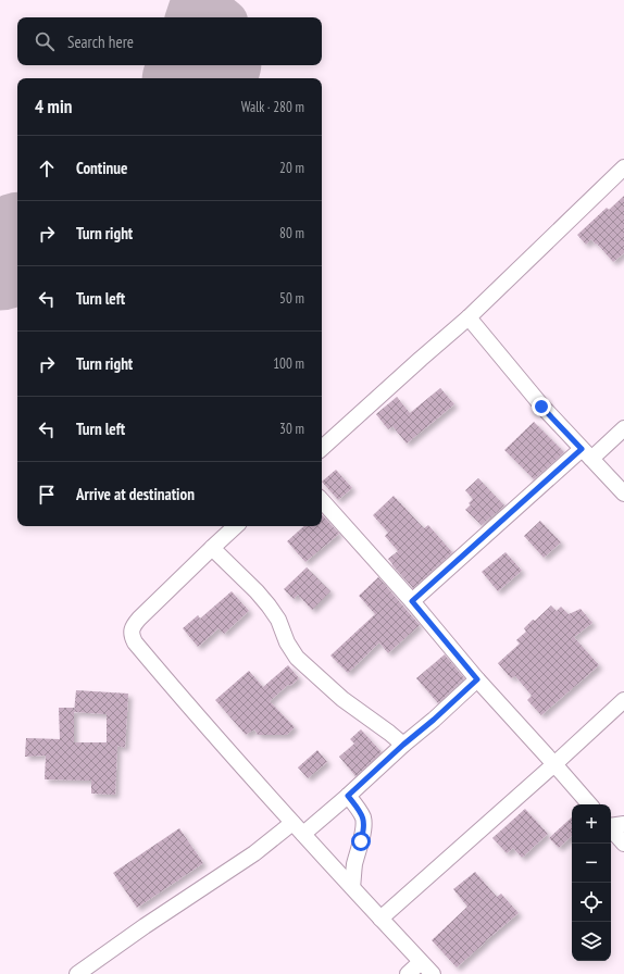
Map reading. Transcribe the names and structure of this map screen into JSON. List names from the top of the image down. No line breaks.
{"page":{"search":"Search here","heading":["4 min","Walk · 280 m"],"list":[["Continue","20 m"],["Turn right","80 m"],["Turn left","50 m"],["Turn right","100 m"],["Turn left","30 m"],"Arrive at destination"],"map_buttons":["+","−"]}}
